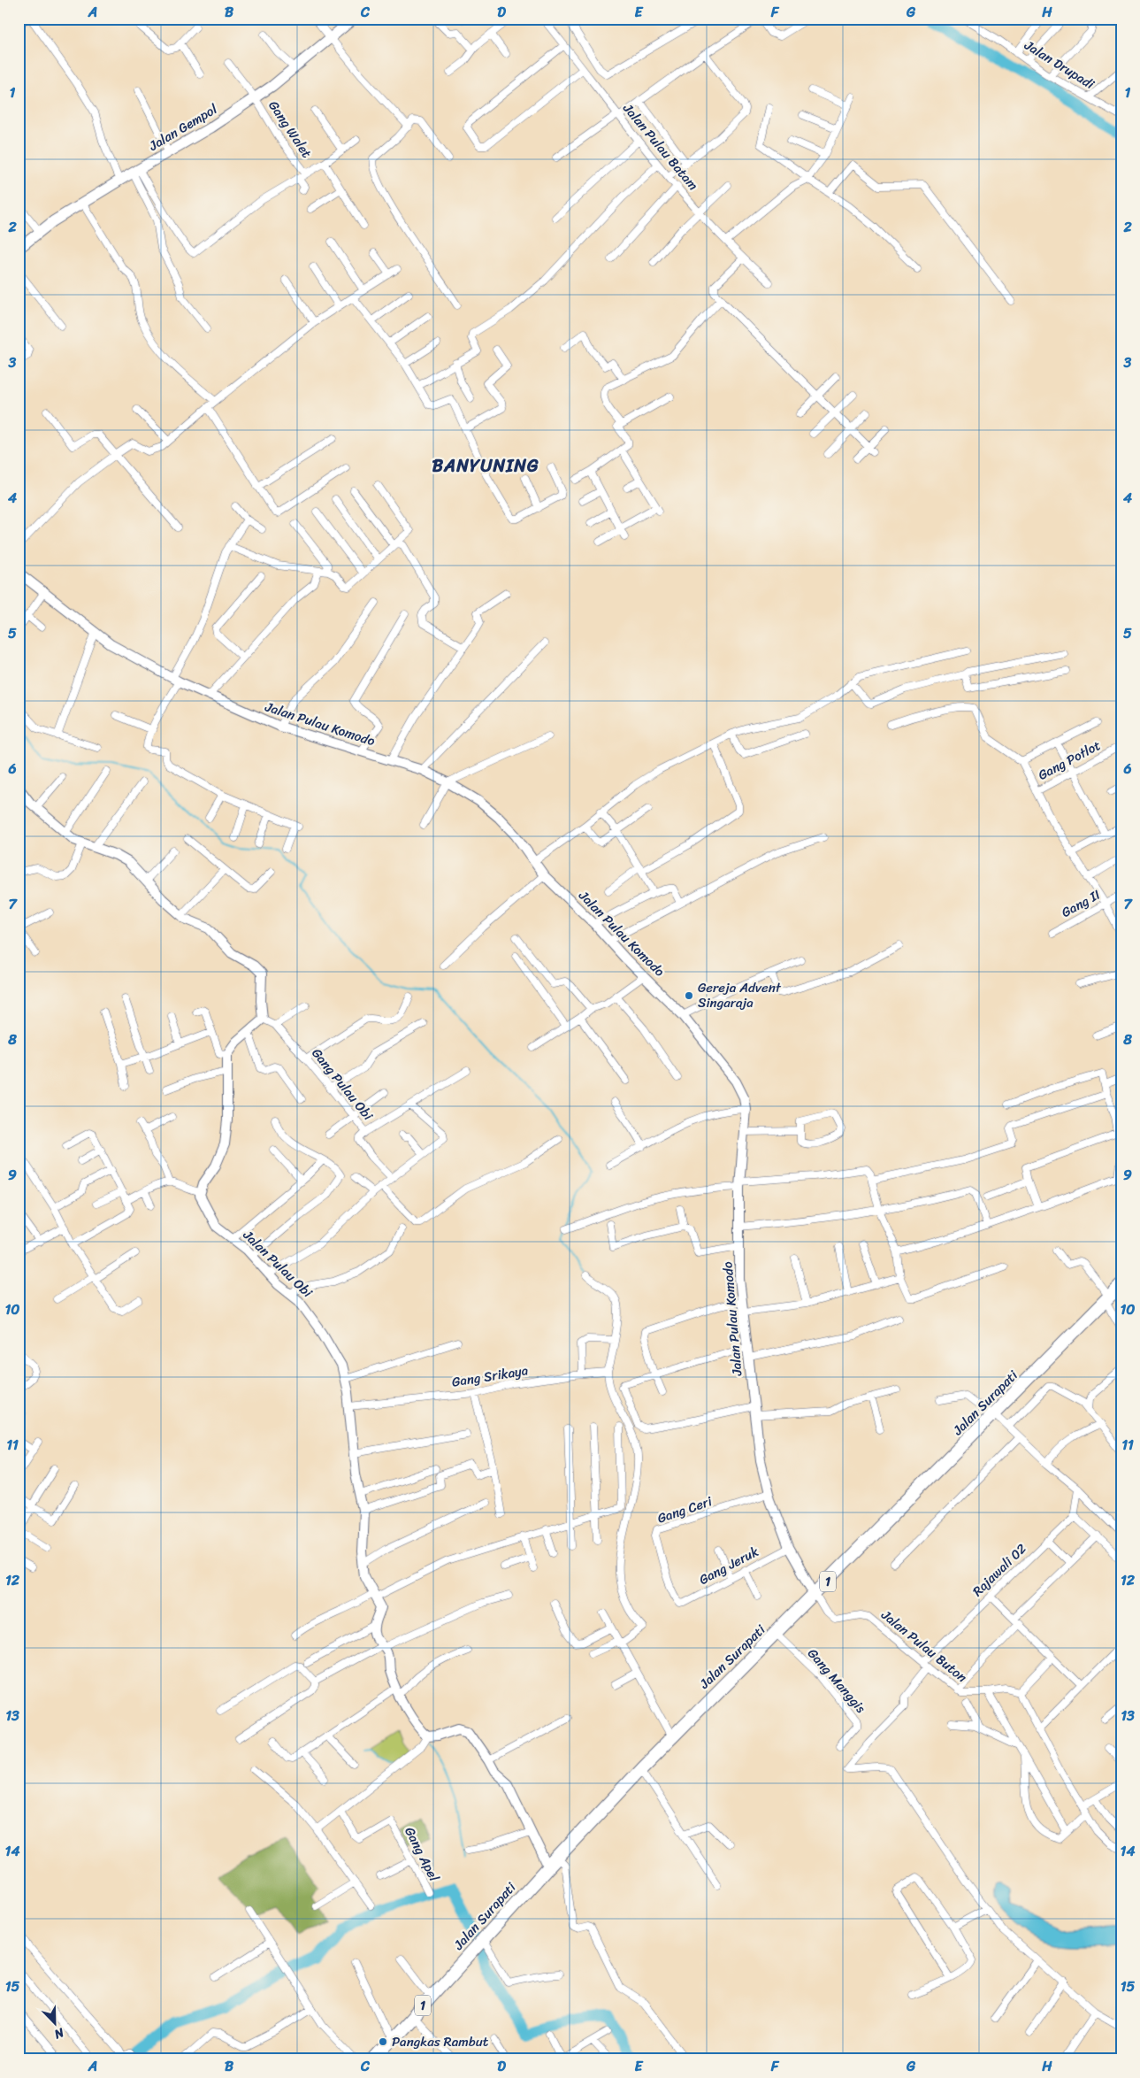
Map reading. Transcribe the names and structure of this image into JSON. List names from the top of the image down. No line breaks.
{"streets":{"highway":["Jalan Surapati","1"],"main road":["Jalan Gempol"],"street":["Jalan Drupadi","Gang Walet","Jalan Pulau Batam","Jalan Pulau Komodo","Gang Potlot","Gang II","Gang Pulau Obi","Jalan Pulau Obi","Gang Srikaya","Gang Ceri","Gang Jeruk","Rajawali 02","Jalan Pulau Buton","Gang Manggis","Gang Apel"]},"crossings":[["Jalan Gempol","Gang Walet"],["Jalan Pulau Komodo","Jalan Surapati"],["Jalan Pulau Komodo","Gang Ceri"],["Jalan Pulau Komodo","Gang Jeruk"],["Jalan Pulau Komodo","Jalan Pulau Buton"],["Jalan Pulau Obi","Gang Srikaya"],["Jalan Surapati","Jalan Pulau Buton"],["Jalan Surapati","Gang Manggis"],["Gang Ceri","Gang Jeruk"],["Rajawali 02","Jalan Pulau Buton"]],"districts":["BANYUNING"],"places":["Gereja Advent Singaraja","Pangkas Rambut"],"north":"bottom right","grid":{"columns":["A","B","C","D","E","F","G","H"],"rows":["1","2","3","4","5","6","7","8","9","10","11","12","13","14","15"]}}
